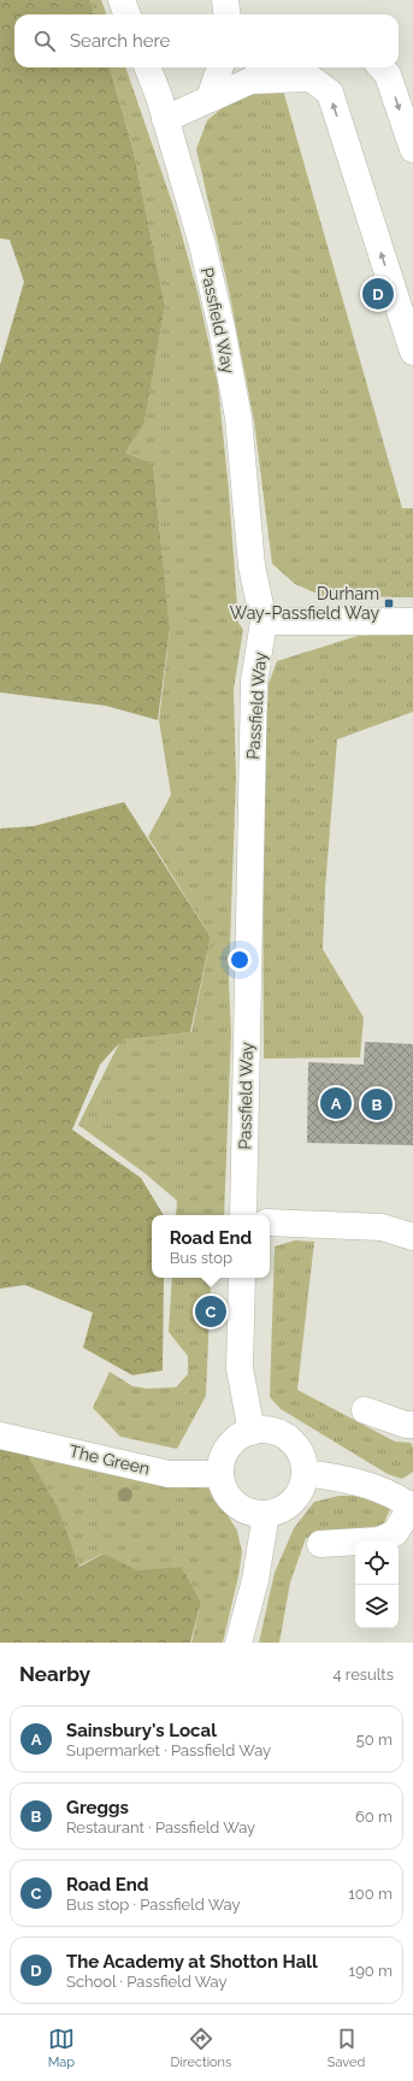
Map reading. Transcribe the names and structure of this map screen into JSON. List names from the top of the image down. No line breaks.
{"streets":{"street":["Passfield Way","The Green"]},"places":{"transit":["Durham Way-Passfield Way"]},"page":{"search":"Search here","pins":["D","A","B","C"],"popup":["Road End","Bus stop"],"heading":["Nearby","4 results"],"list":[{"mark":"A","name":"Sainsbury's Local","note":"Supermarket · Passfield Way","value":"50 m"},{"mark":"B","name":"Greggs","note":"Restaurant · Passfield Way","value":"60 m"},{"mark":"C","name":"Road End","note":"Bus stop · Passfield Way","value":"100 m"},{"mark":"D","name":"The Academy at Shotton Hall","note":"School · Passfield Way","value":"190 m"}],"nav":["Map","Directions","Saved"]}}
